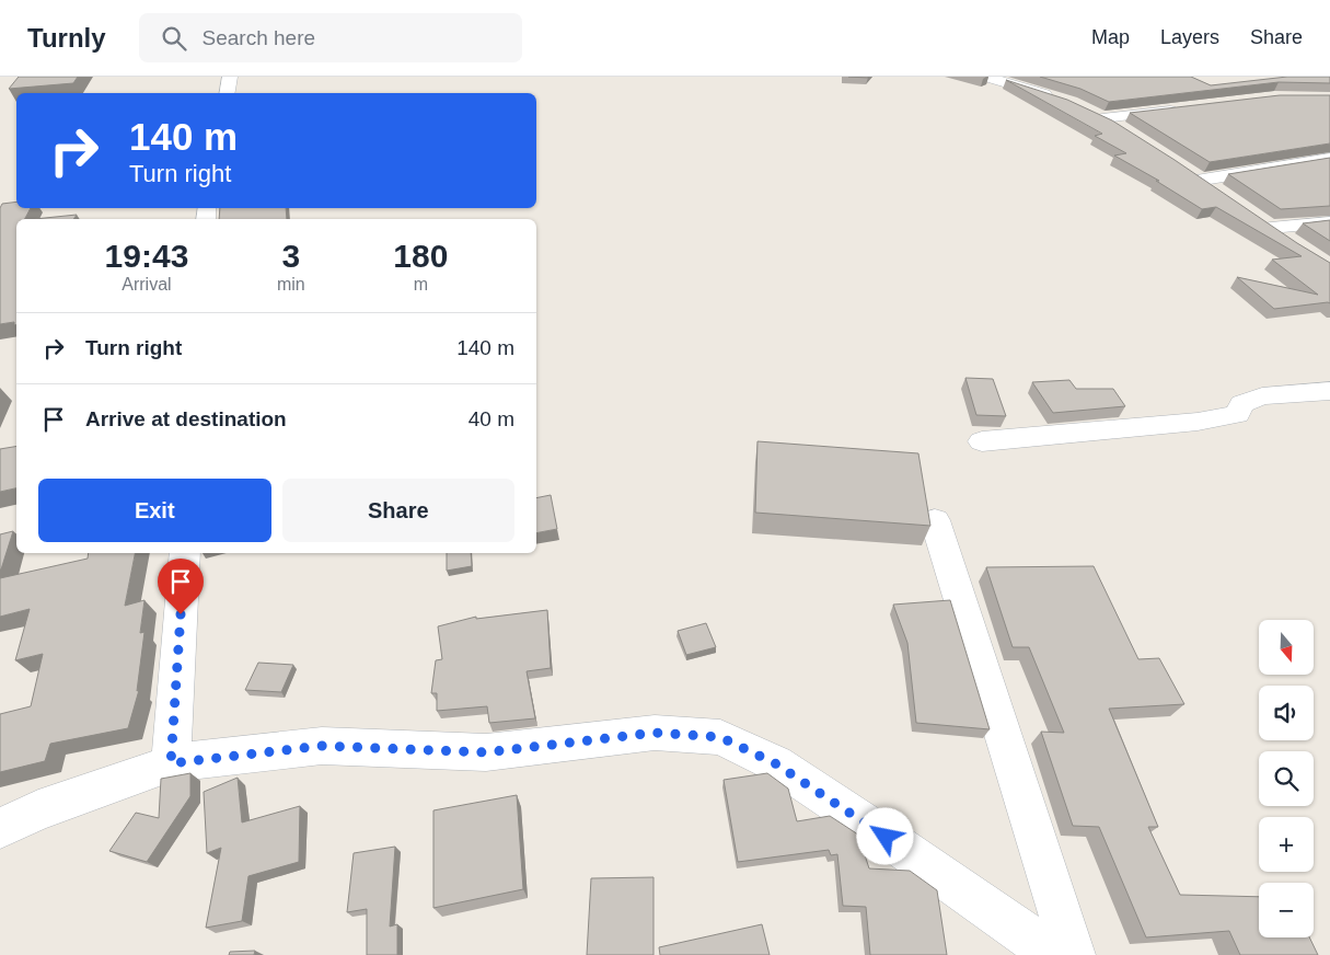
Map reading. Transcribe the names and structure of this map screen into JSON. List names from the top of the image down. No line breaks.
{"north":"bottom","page":{"header":"Turnly","search":"Search here","nav":["Map","Layers","Share"],"turn":["140 m","Turn right"],"eta":["19:43","Arrival","3","min","180","m"],"list":[{"name":"Turn right","value":"140 m"},{"name":"Arrive at destination","value":"40 m"}],"buttons":["Exit","Share"],"map_buttons":["+","−"]}}
